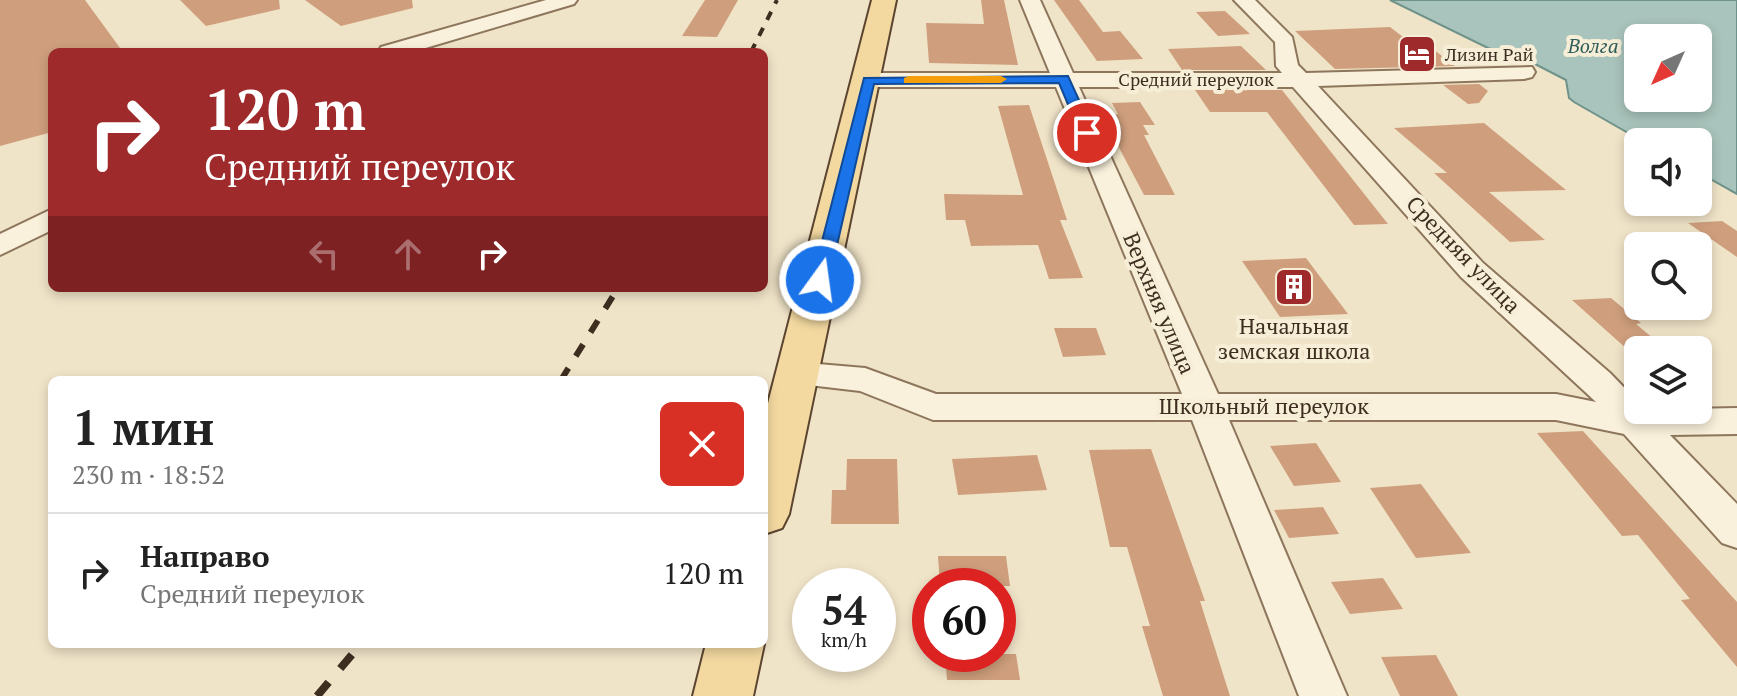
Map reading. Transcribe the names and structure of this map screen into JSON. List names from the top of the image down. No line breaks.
{"streets":{"street":["Средний переулок","Средняя улица","Верхняя улица","Школьный переулок"]},"crossings":[["Средний переулок","Средняя улица"],["Средний переулок","Верхняя улица"],["Верхняя улица","Школьный переулок"]],"water":["Волга"],"places":{"hotel":["Лизин Рай"],"building":["Начальная земская школа"]},"north":"bottom left","page":{"turn":["120 m","Средний переулок"],"heading":["1 мин","230 m · 18:52"],"list":[{"name":"Направо","note":"Средний переулок","value":"120 m"}],"speed":"54 km/h","limit":"60"}}
